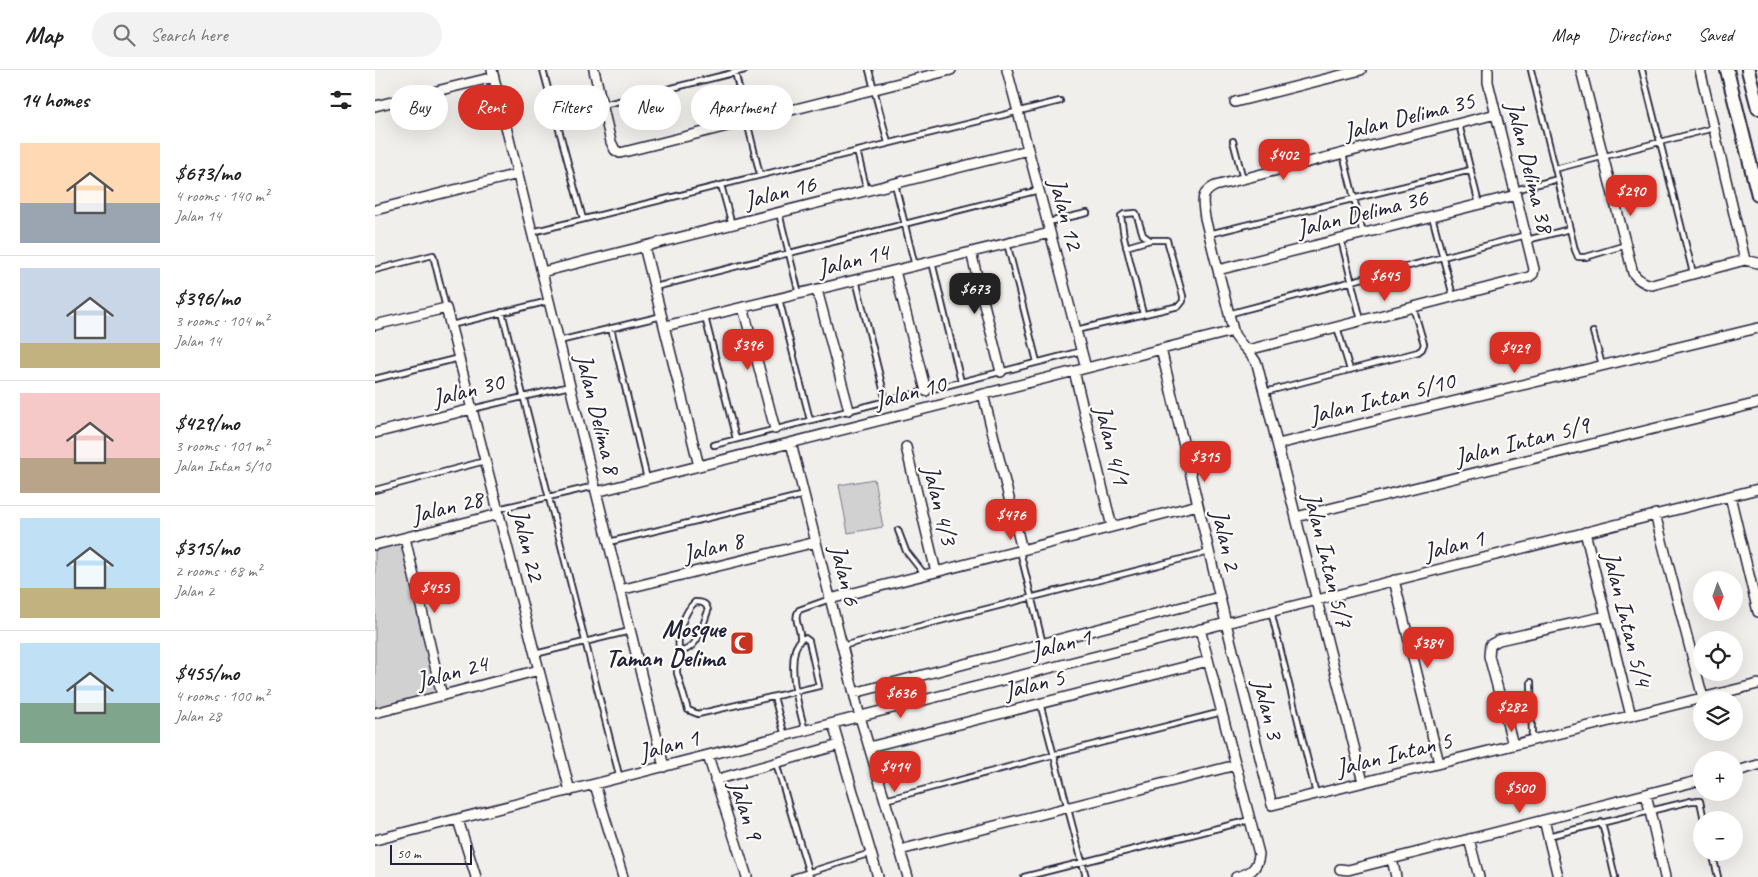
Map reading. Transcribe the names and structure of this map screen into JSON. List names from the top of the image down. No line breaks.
{"streets":{"street":["Jalan Delima 35","Jalan Delima 38","Jalan 16","Jalan Delima 36","Jalan 12","Jalan 14","Jalan 30","Jalan 10","Jalan Intan 5/10","Jalan Delima 8","Jalan Intan 5/9","Jalan 4/1","Jalan 4/3","Jalan 28","Jalan 2","Jalan 22","Jalan 1","Jalan 8","Jalan Intan 5/7","Jalan 6","Jalan Intan 5/4","Jalan 24","Jalan 5","Jalan 3","Jalan Intan 5","Jalan 9"]},"crossings":[["Jalan Delima 35","Jalan Delima 38"],["Jalan Delima 35","Jalan Delima 36"],["Jalan Delima 35","Jalan 10"],["Jalan Delima 35","Jalan Intan 5/7"],["Jalan Delima 38","Jalan Delima 36"],["Jalan 16","Jalan 12"],["Jalan 16","Jalan Delima 8"],["Jalan 12","Jalan 14"],["Jalan 12","Jalan 10"],["Jalan 30","Jalan Delima 8"],["Jalan 30","Jalan 22"],["Jalan 10","Jalan Delima 8"],["Jalan 10","Jalan 4/1"],["Jalan 10","Jalan 2"],["Jalan 10","Jalan 6"],["Jalan Intan 5/10","Jalan Intan 5/7"],["Jalan Delima 8","Jalan 1"],["Jalan Delima 8","Jalan 8"],["Jalan Intan 5/9","Jalan Intan 5/7"],["Jalan 28","Jalan 22"],["Jalan 2","Jalan 1"],["Jalan 2","Jalan 3"],["Jalan 22","Jalan 1"],["Jalan 22","Jalan 24"],["Jalan 1","Jalan Intan 5/7"],["Jalan 1","Jalan 6"],["Jalan 1","Jalan Intan 5/4"],["Jalan 1","Jalan 3"],["Jalan 1","Jalan 9"],["Jalan 8","Jalan 6"],["Jalan Intan 5/7","Jalan Intan 5"],["Jalan 6","Jalan 5"],["Jalan Intan 5/4","Jalan Intan 5"],["Jalan 3","Jalan Intan 5"]],"places":{"mosque":["Mosque Taman Delima"]},"scale_bar":"50 m","north":"bottom","page":{"header":"Map","search":"Search here","nav":["Map","Directions","Saved"],"heading":"14 homes","chip":["Buy","Rent","Filters","New","Apartment"],"list":[{"name":"$673/mo","note":"4 rooms · 140 m² · Jalan 14"},{"name":"$396/mo","note":"3 rooms · 104 m² · Jalan 14"},{"name":"$429/mo","note":"3 rooms · 101 m² · Jalan Intan 5/10"},{"name":"$315/mo","note":"2 rooms · 68 m² · Jalan 2"},{"name":"$455/mo","note":"4 rooms · 100 m² · Jalan 28"}],"price":["$402","$290","$645","$673","$396","$429","$315","$476","$455","$384","$636","$282","$414","$500"],"map_buttons":["+","−"],"scale":"50 m"}}
